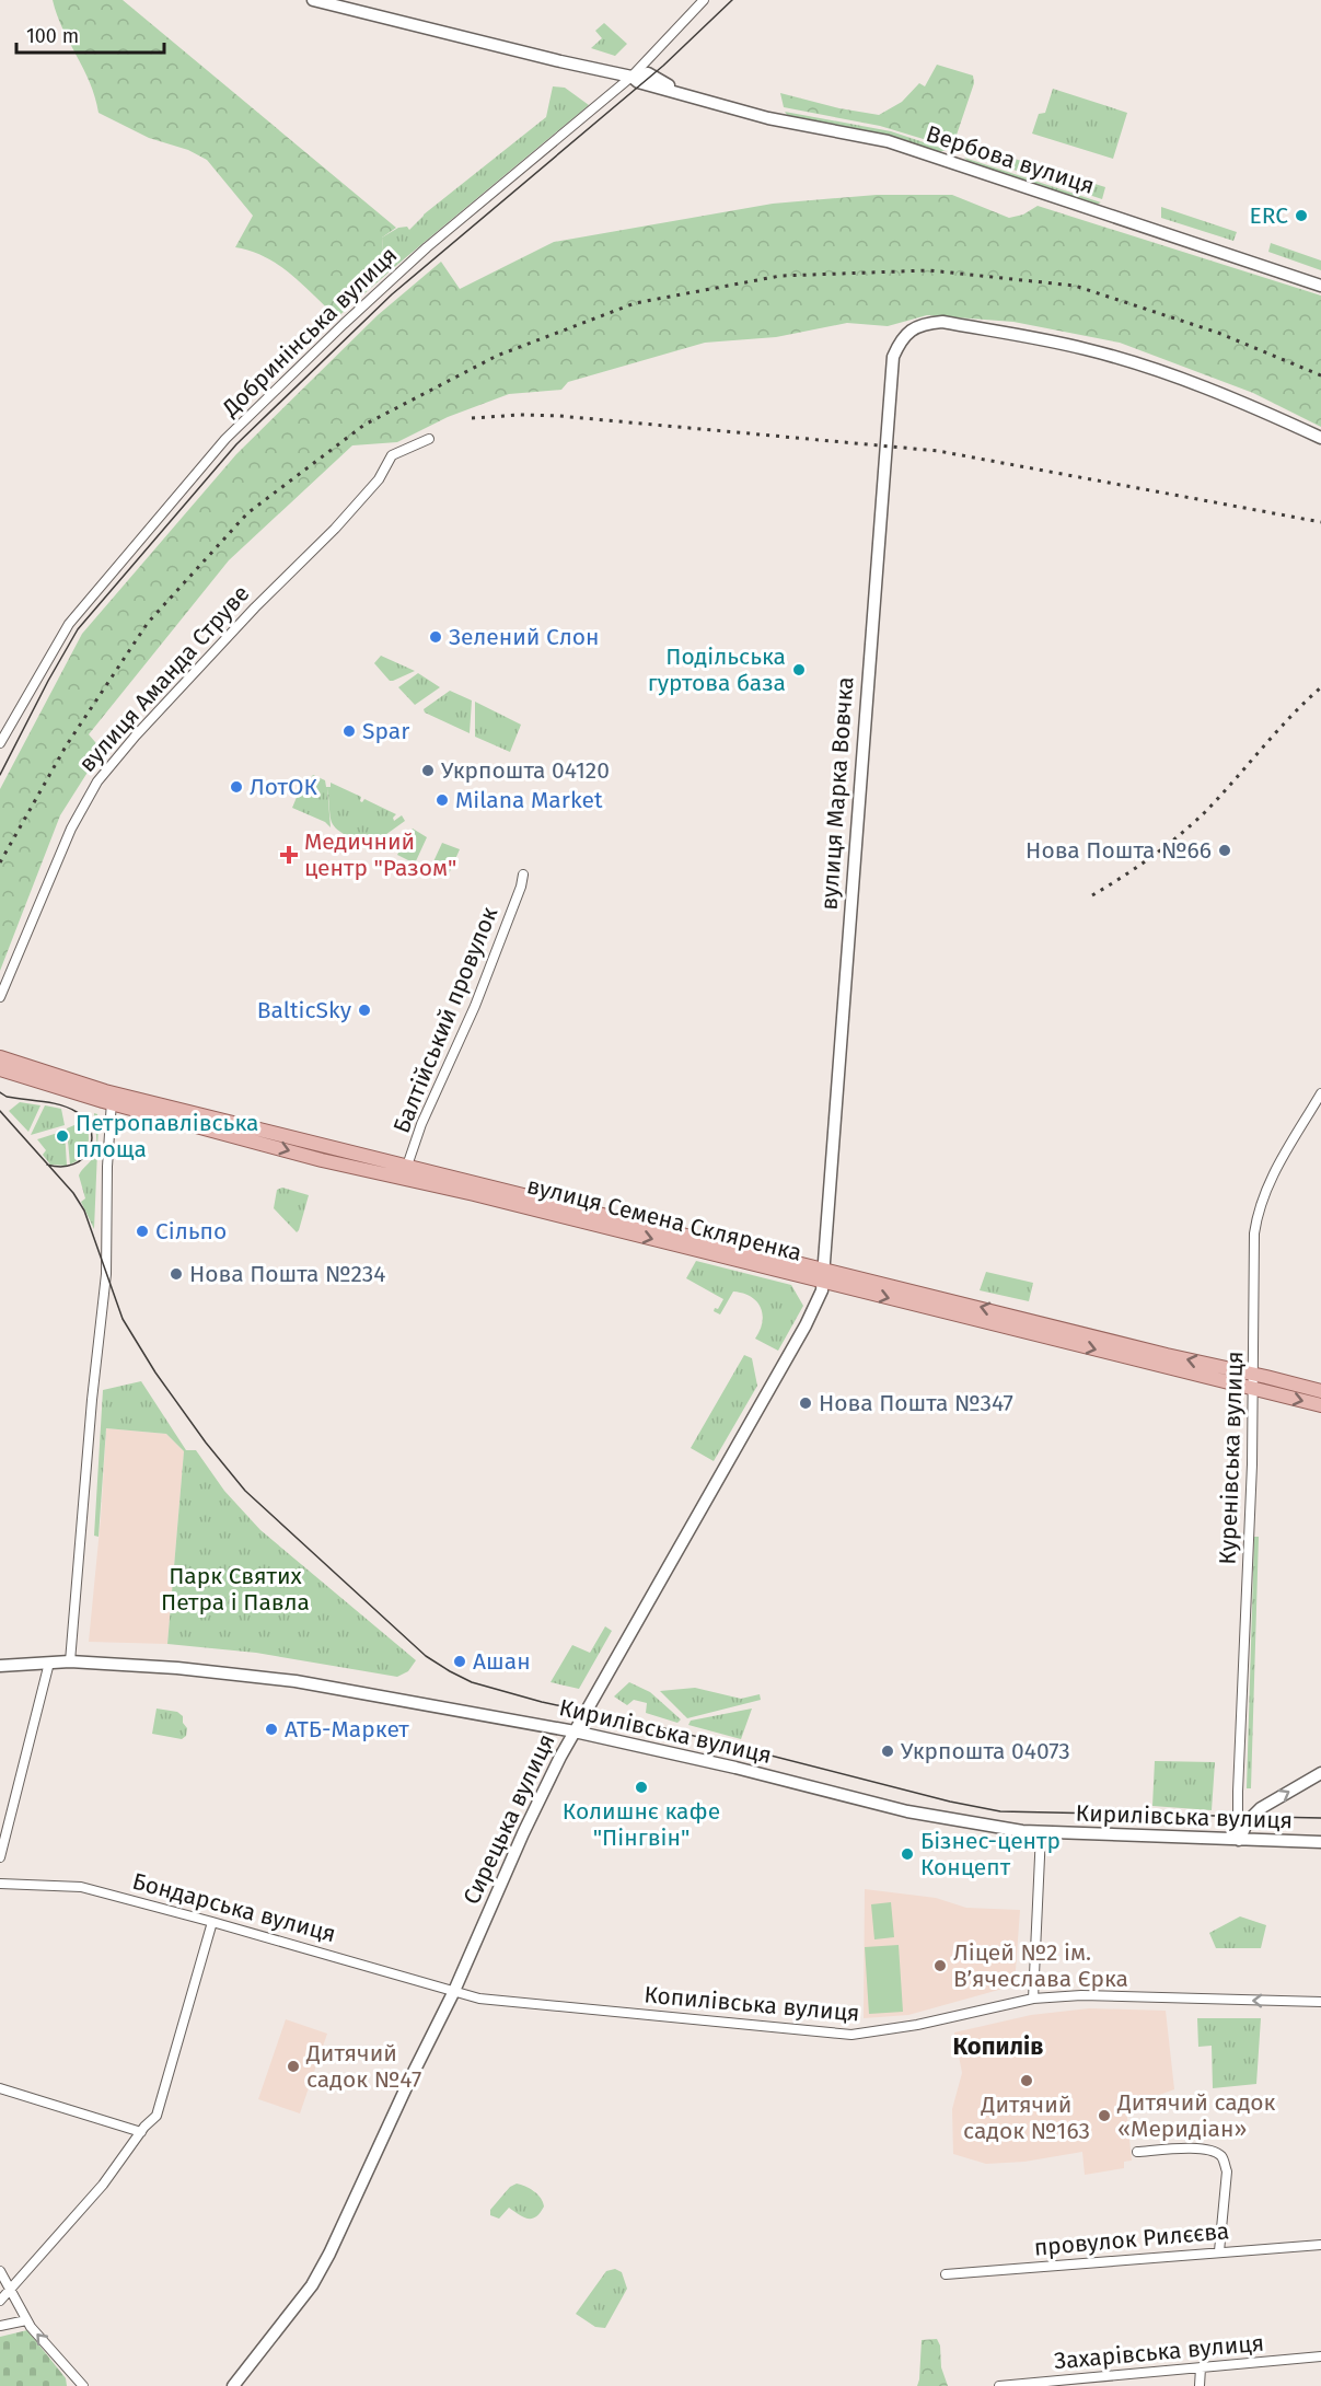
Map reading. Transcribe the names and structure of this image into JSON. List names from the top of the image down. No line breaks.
{"streets":{"main road":["Вербова вулиця","вулиця Марка Вовчка","вулиця Семена Скляренка","Кирилівська вулиця","Сирецька вулиця"],"street":["Добринінська вулиця","вулиця Аманда Струве","Балтійський провулок","Куренівська вулиця","Бондарська вулиця","Копилівська вулиця","провулок Рилєєва","Захарівська вулиця"]},"crossings":[["Вербова вулиця","Добринінська вулиця"],["вулиця Марка Вовчка","вулиця Семена Скляренка"],["вулиця Марка Вовчка","Сирецька вулиця"],["Балтійський провулок","вулиця Семена Скляренка"],["вулиця Семена Скляренка","Куренівська вулиця"],["вулиця Семена Скляренка","Сирецька вулиця"],["Куренівська вулиця","Кирилівська вулиця"],["Кирилівська вулиця","Сирецька вулиця"],["Сирецька вулиця","Бондарська вулиця"],["Сирецька вулиця","Копилівська вулиця"],["Бондарська вулиця","Копилівська вулиця"]],"districts":["Копилів"],"parks":["Парк Святих Петра і Павла"],"places":{"other":["ERC","Зелений Слон","Подільська гуртова база","Spar","Укрпошта 04120","ЛотОК","Milana Market","Нова Пошта №66","BalticSky","Петропавлівська площа","Сільпо","Нова Пошта №234","Нова Пошта №347","Ашан","АТБ-Маркет","Укрпошта 04073","Колишнє кафе \"Пінгвін\"","Бізнес-центр Концепт","Ліцей №2 ім. В’ячеслава Єрка","Дитячий садок №47","Дитячий садок №163","Дитячий садок «Меридіан»"],"health":["Медичний центр \"Разом\""]},"scale_bar":"100 m"}
